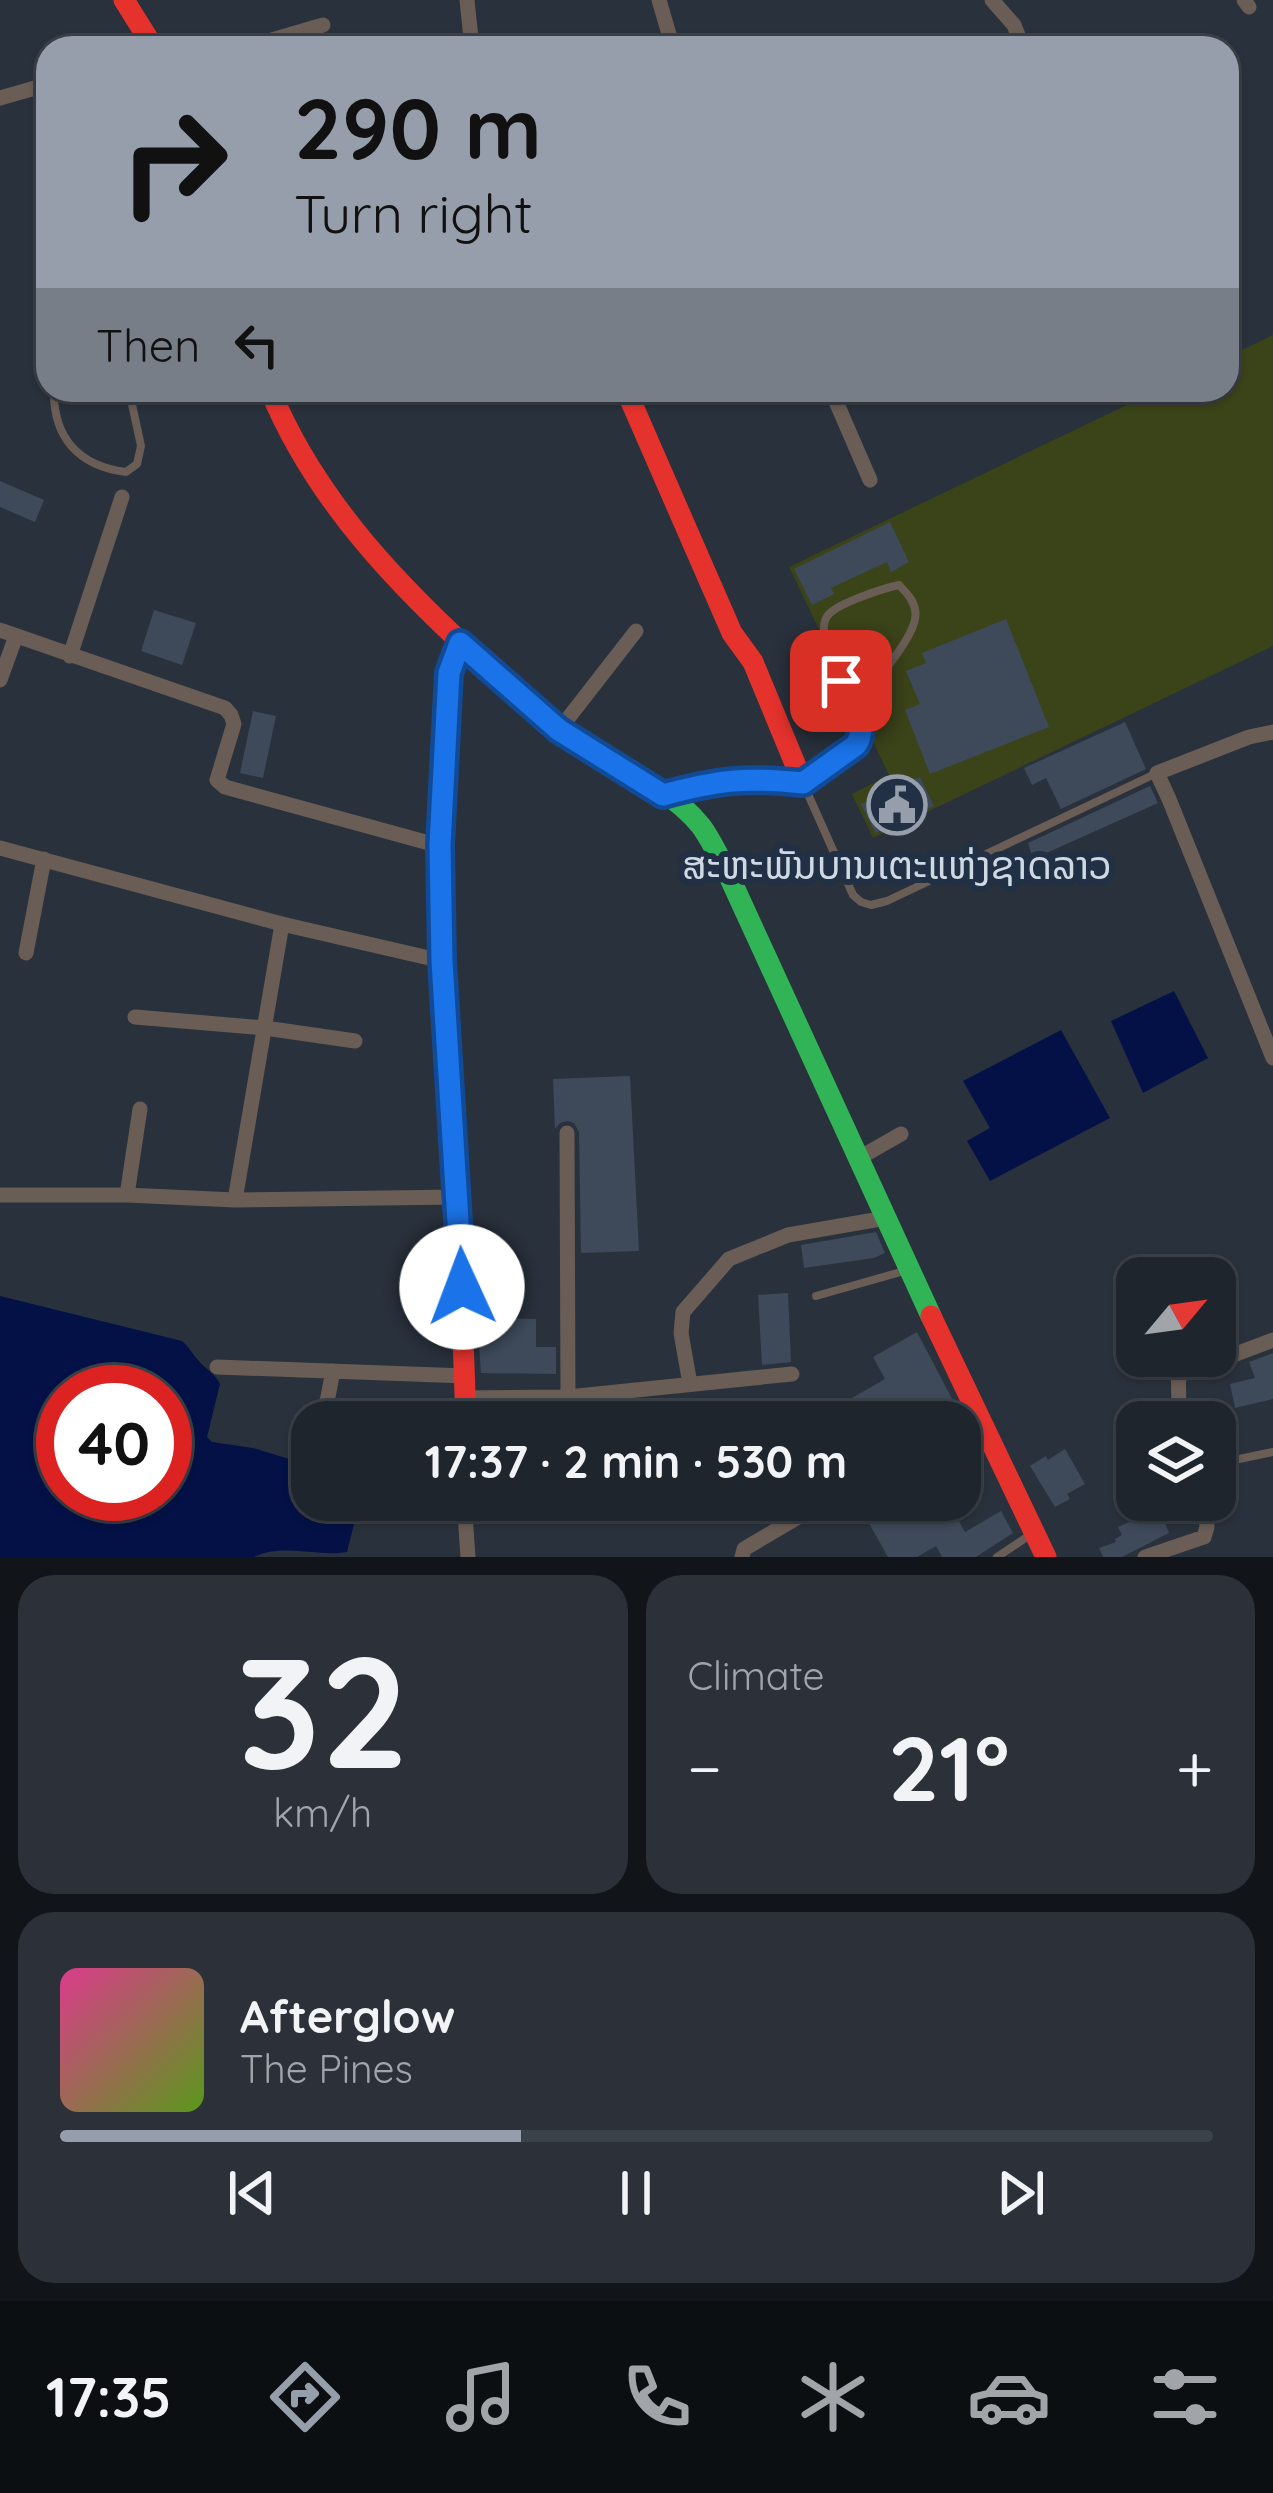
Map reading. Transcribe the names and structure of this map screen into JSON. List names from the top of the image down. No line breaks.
{"places":{"public building":["ສະຫະພັນບານເຕະແຫ່ງຊາດລາວ"]},"north":"top right","page":{"turn":["290 m","Turn right"],"then":"Then","limit":"40","trip":"17:37 · 2 min · 530 m","tile":[["32","km/h"],"Climate"],"heat":["−","21°","+"],"song":["Afterglow","The Pines"],"tabs":"17:35"}}
